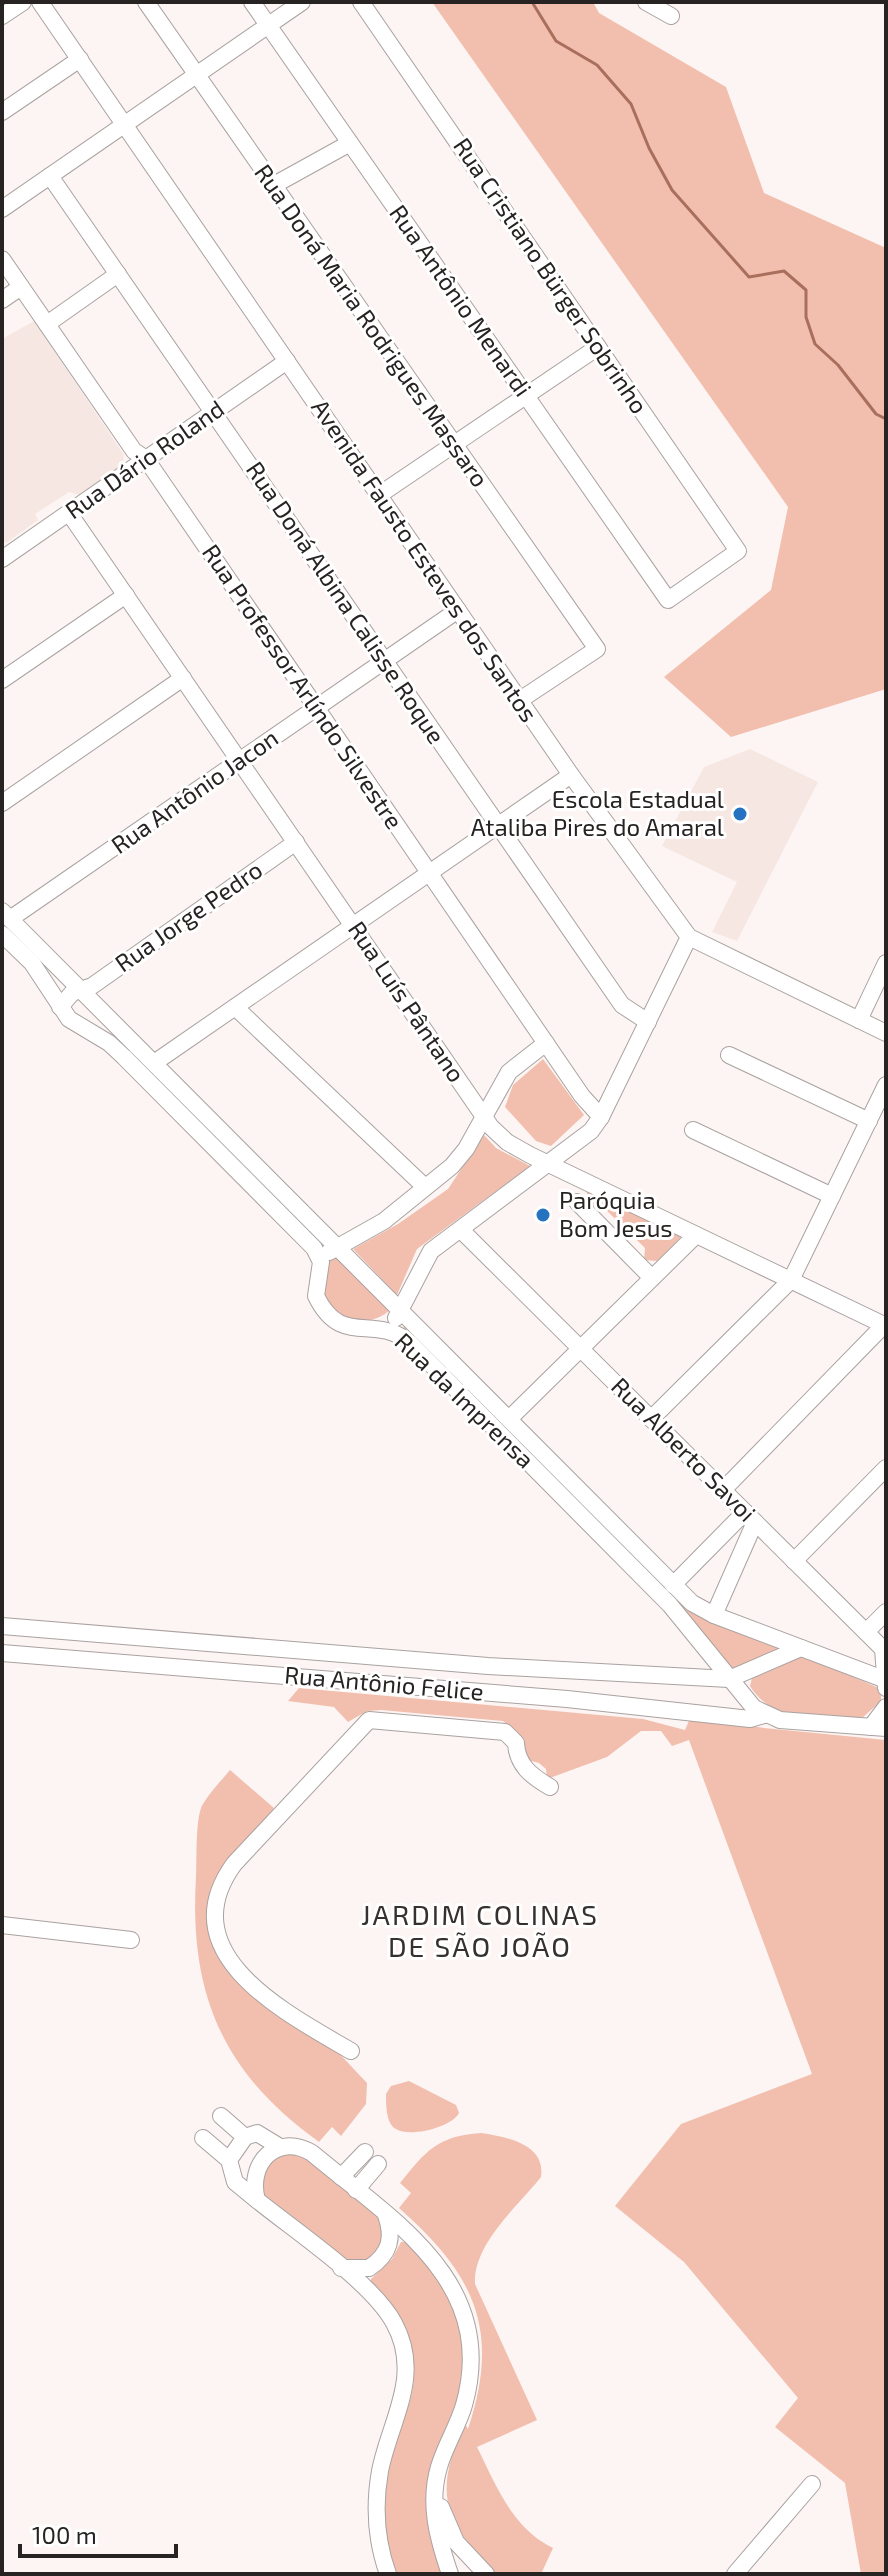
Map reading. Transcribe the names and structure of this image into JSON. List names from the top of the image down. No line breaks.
{"streets":{"street":["Rua Cristiano Bürger Sobrinho","Rua Antônio Menardi","Rua Doná Maria Rodrigues Massaro","Rua Dário Roland","Avenida Fausto Esteves dos Santos","Rua Doná Albina Calisse Roque","Rua Professor Arlíndo Silvestre","Rua Antônio Jacon","Rua Jorge Pedro","Rua Luís Pântano","Rua da Imprensa","Rua Alberto Savoi","Rua Antônio Felice"]},"crossings":[["Rua Cristiano Bürger Sobrinho","Rua Antônio Menardi"],["Rua Doná Maria Rodrigues Massaro","Avenida Fausto Esteves dos Santos"],["Rua Dário Roland","Avenida Fausto Esteves dos Santos"],["Rua Dário Roland","Rua Doná Albina Calisse Roque"],["Rua Dário Roland","Rua Professor Arlíndo Silvestre"],["Rua Dário Roland","Rua Luís Pântano"],["Avenida Fausto Esteves dos Santos","Rua Antônio Jacon"],["Rua Doná Albina Calisse Roque","Rua Antônio Jacon"],["Rua Professor Arlíndo Silvestre","Rua Antônio Jacon"],["Rua Antônio Jacon","Rua Luís Pântano"],["Rua Antônio Jacon","Rua da Imprensa"],["Rua Jorge Pedro","Rua Luís Pântano"],["Rua Jorge Pedro","Rua da Imprensa"],["Rua da Imprensa","Rua Alberto Savoi"],["Rua da Imprensa","Rua Antônio Felice"]],"districts":["JARDIM COLINAS DE SÃO JOÃO"],"places":["Escola Estadual Ataliba Pires do Amaral","Paróquia Bom Jesus"],"scale_bar":"100 m"}
